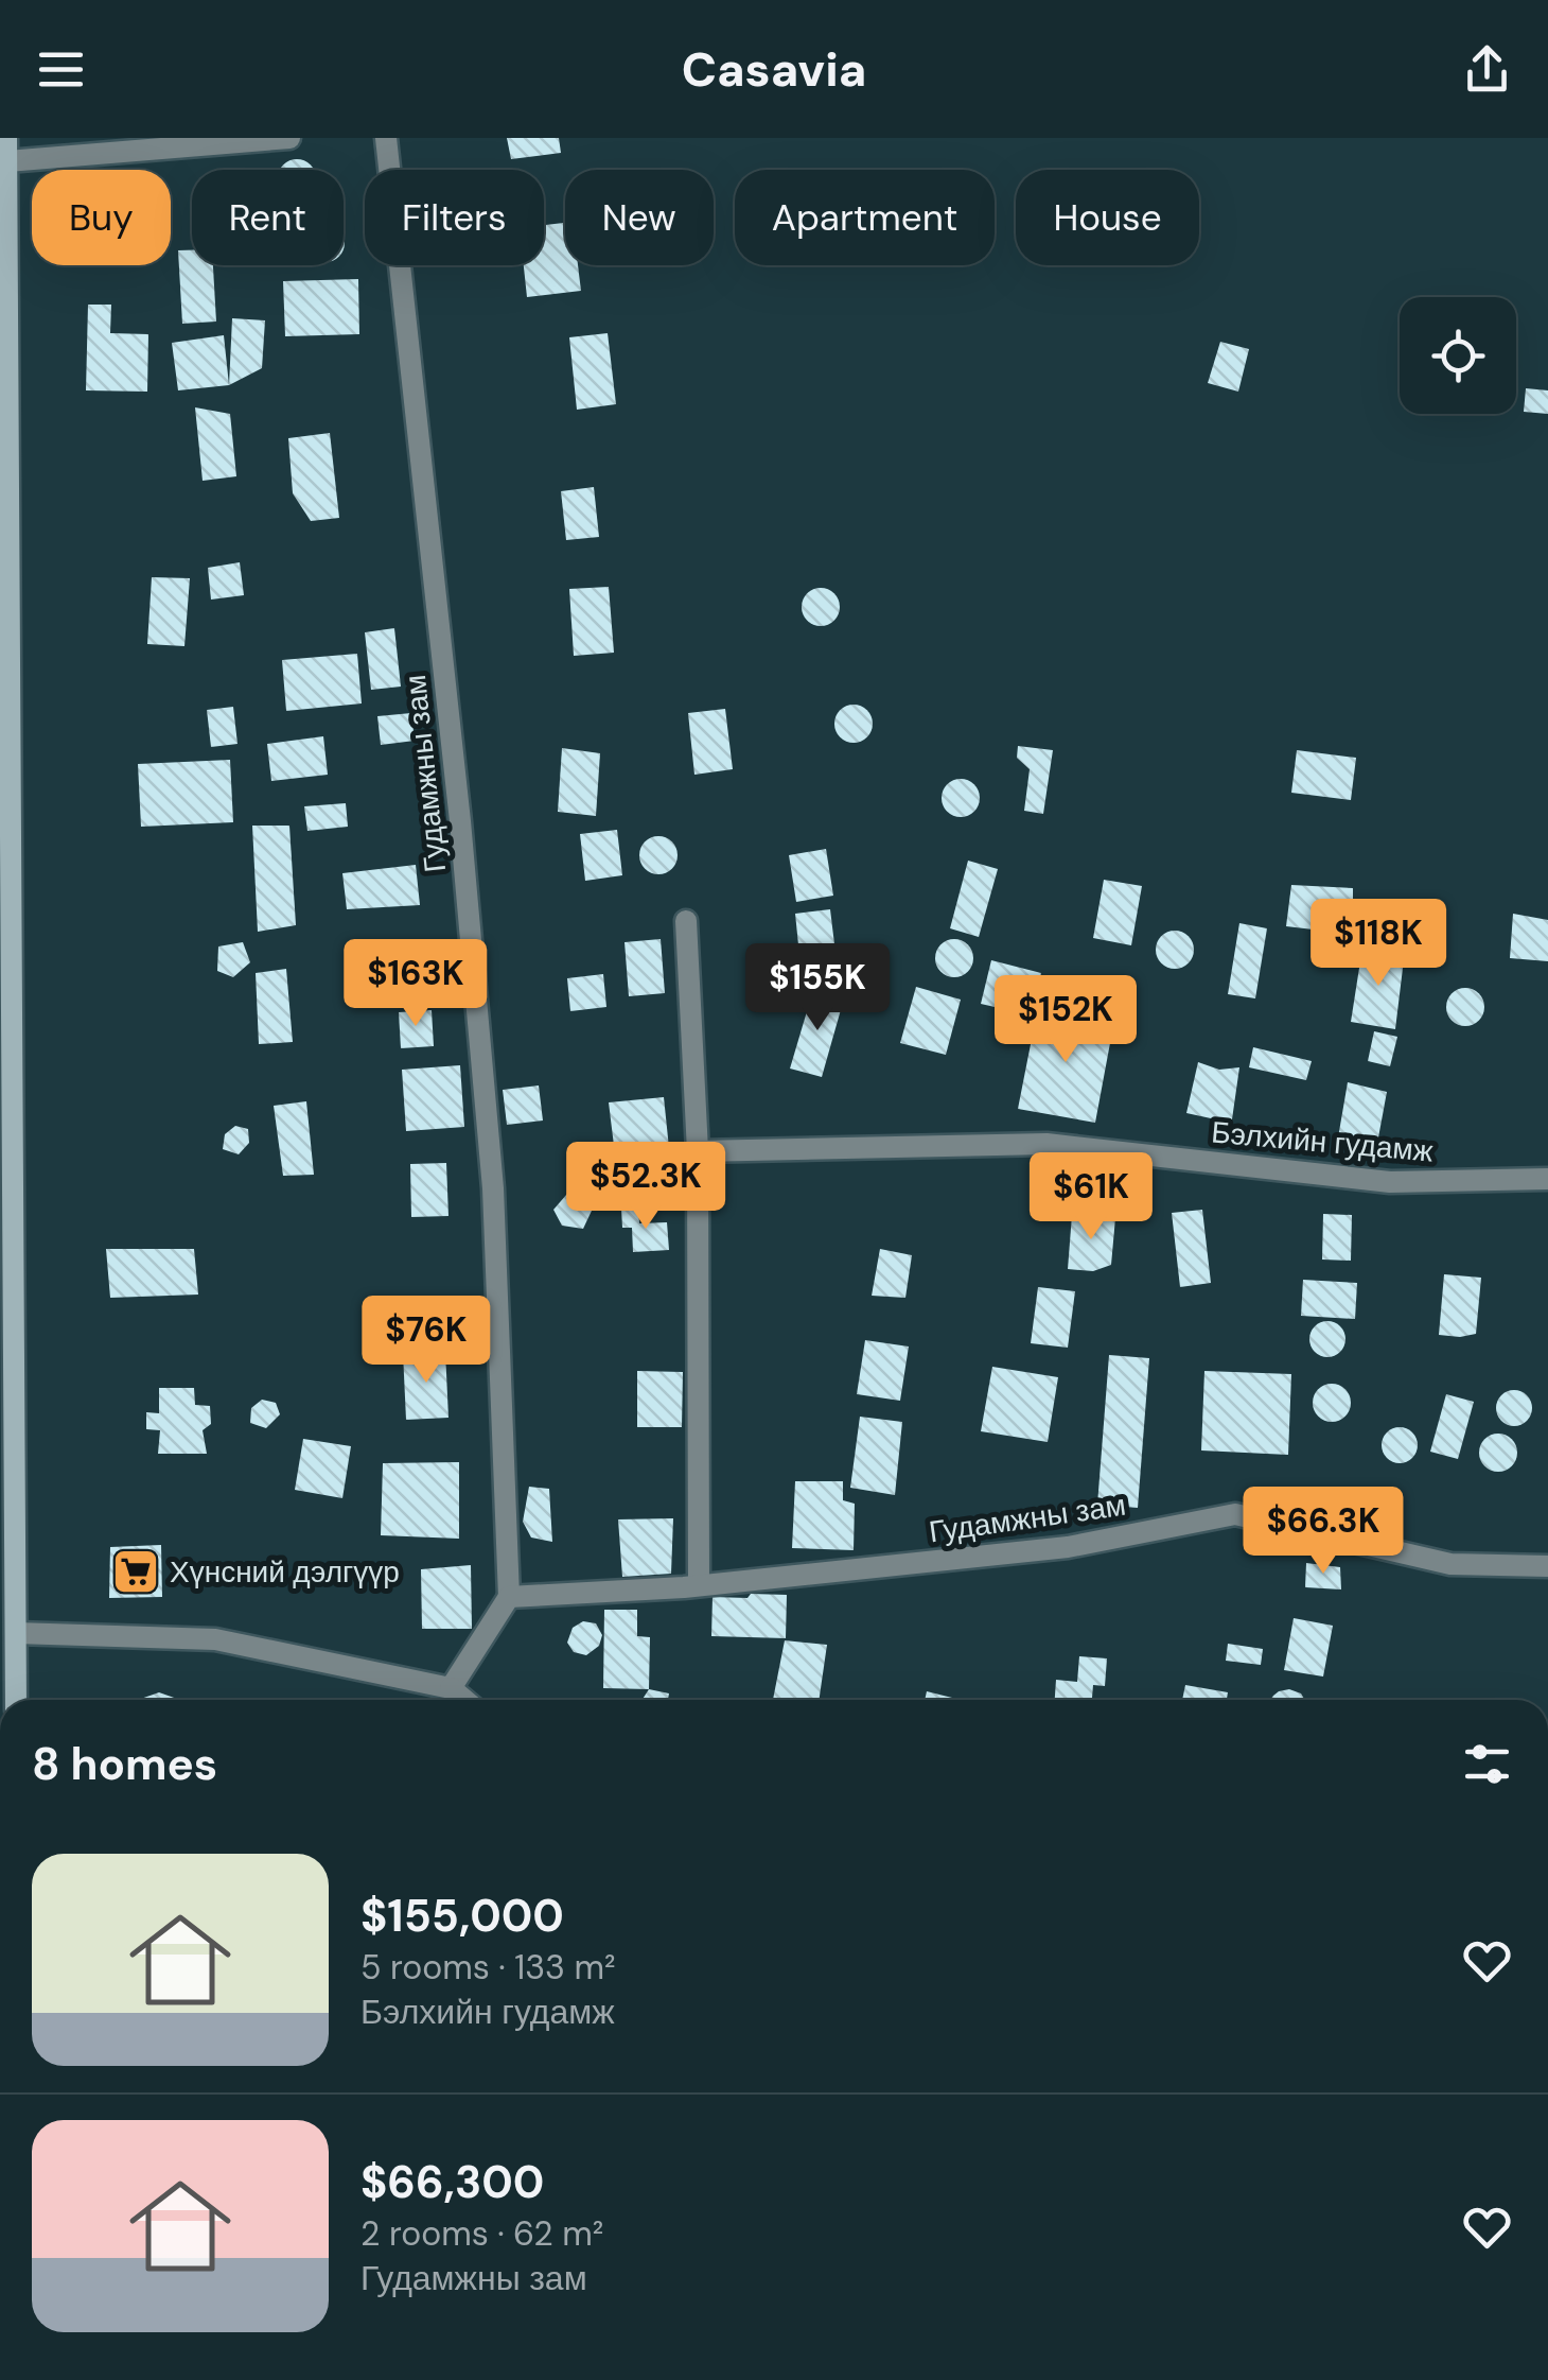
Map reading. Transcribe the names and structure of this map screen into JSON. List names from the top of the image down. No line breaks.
{"streets":{"street":["Гудамжны зам","Бэлхийн гудамж"]},"places":{"supermarket":["Хүнсний дэлгүүр"]},"page":{"header":"Casavia","chip":["Buy","Rent","Filters","New","Apartment","House"],"price":["$118K","$163K","$155K","$152K","$52.3K","$61K","$76K","$66.3K"],"heading":"8 homes","list":[{"name":"$155,000","note":"5 rooms · 133 m² · Бэлхийн гудамж"},{"name":"$66,300","note":"2 rooms · 62 m² · Гудамжны зам"}]}}
